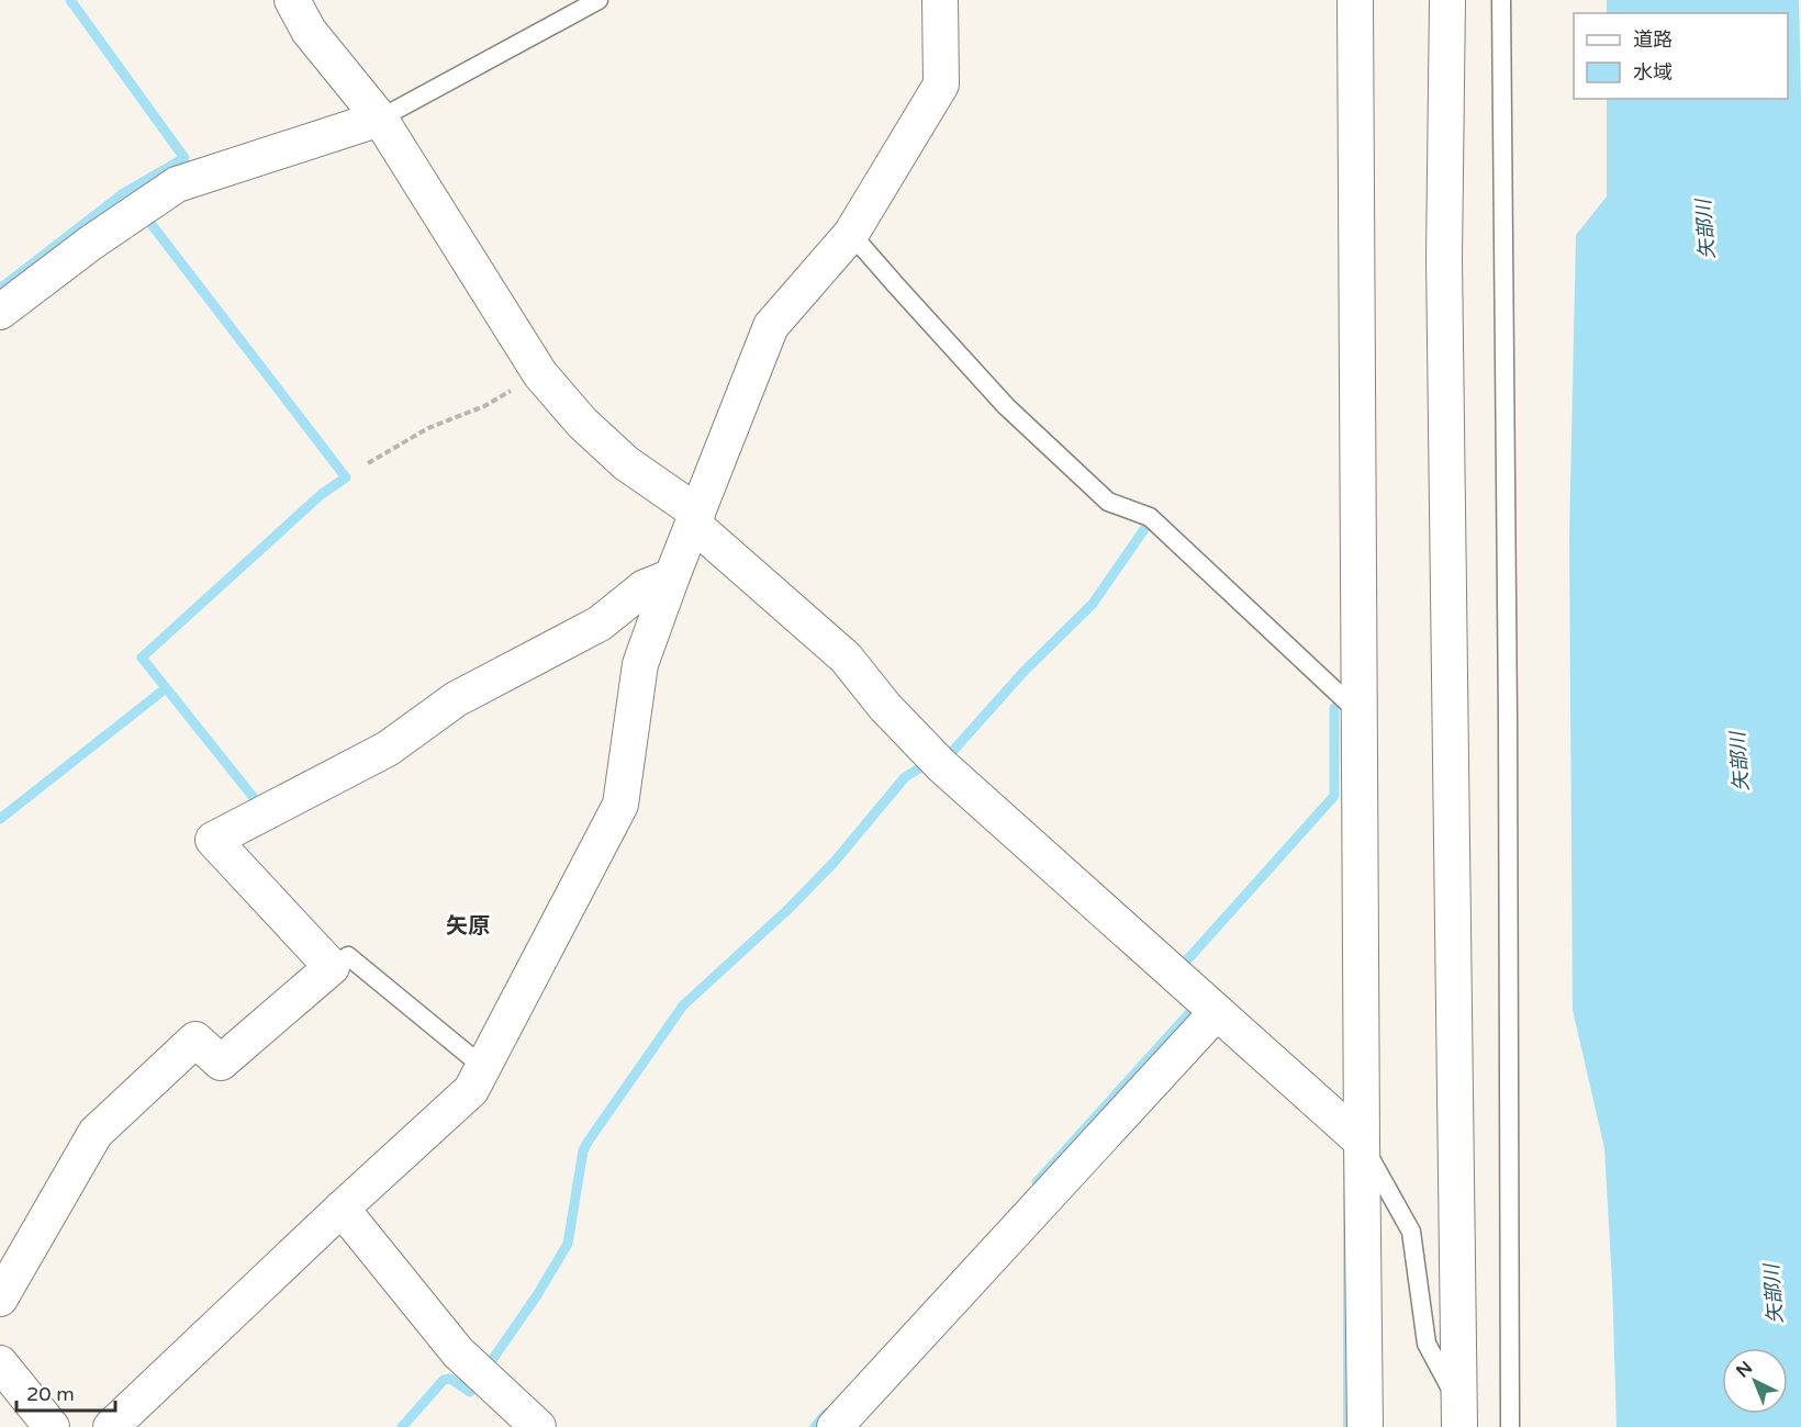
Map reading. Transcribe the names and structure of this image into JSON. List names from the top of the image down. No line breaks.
{"districts":["矢原"],"water":["矢部川"],"legend":["道路","水域"],"scale_bar":"20 m","north":"top left"}
